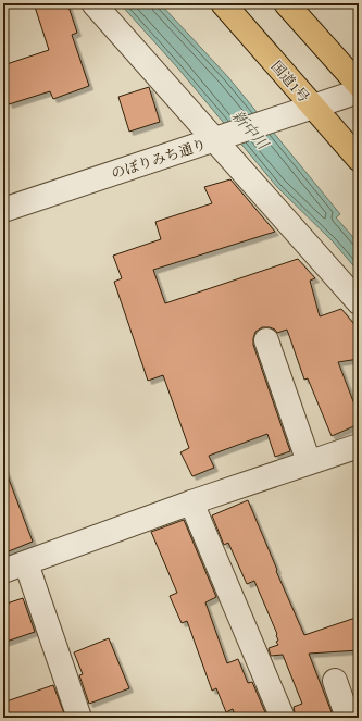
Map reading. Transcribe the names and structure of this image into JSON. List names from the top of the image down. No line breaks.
{"streets":{"highway":["国道1号"],"street":["のぼりみち通り"]},"crossings":[["国道1号","のぼりみち通り"]],"water":["新中川"]}
